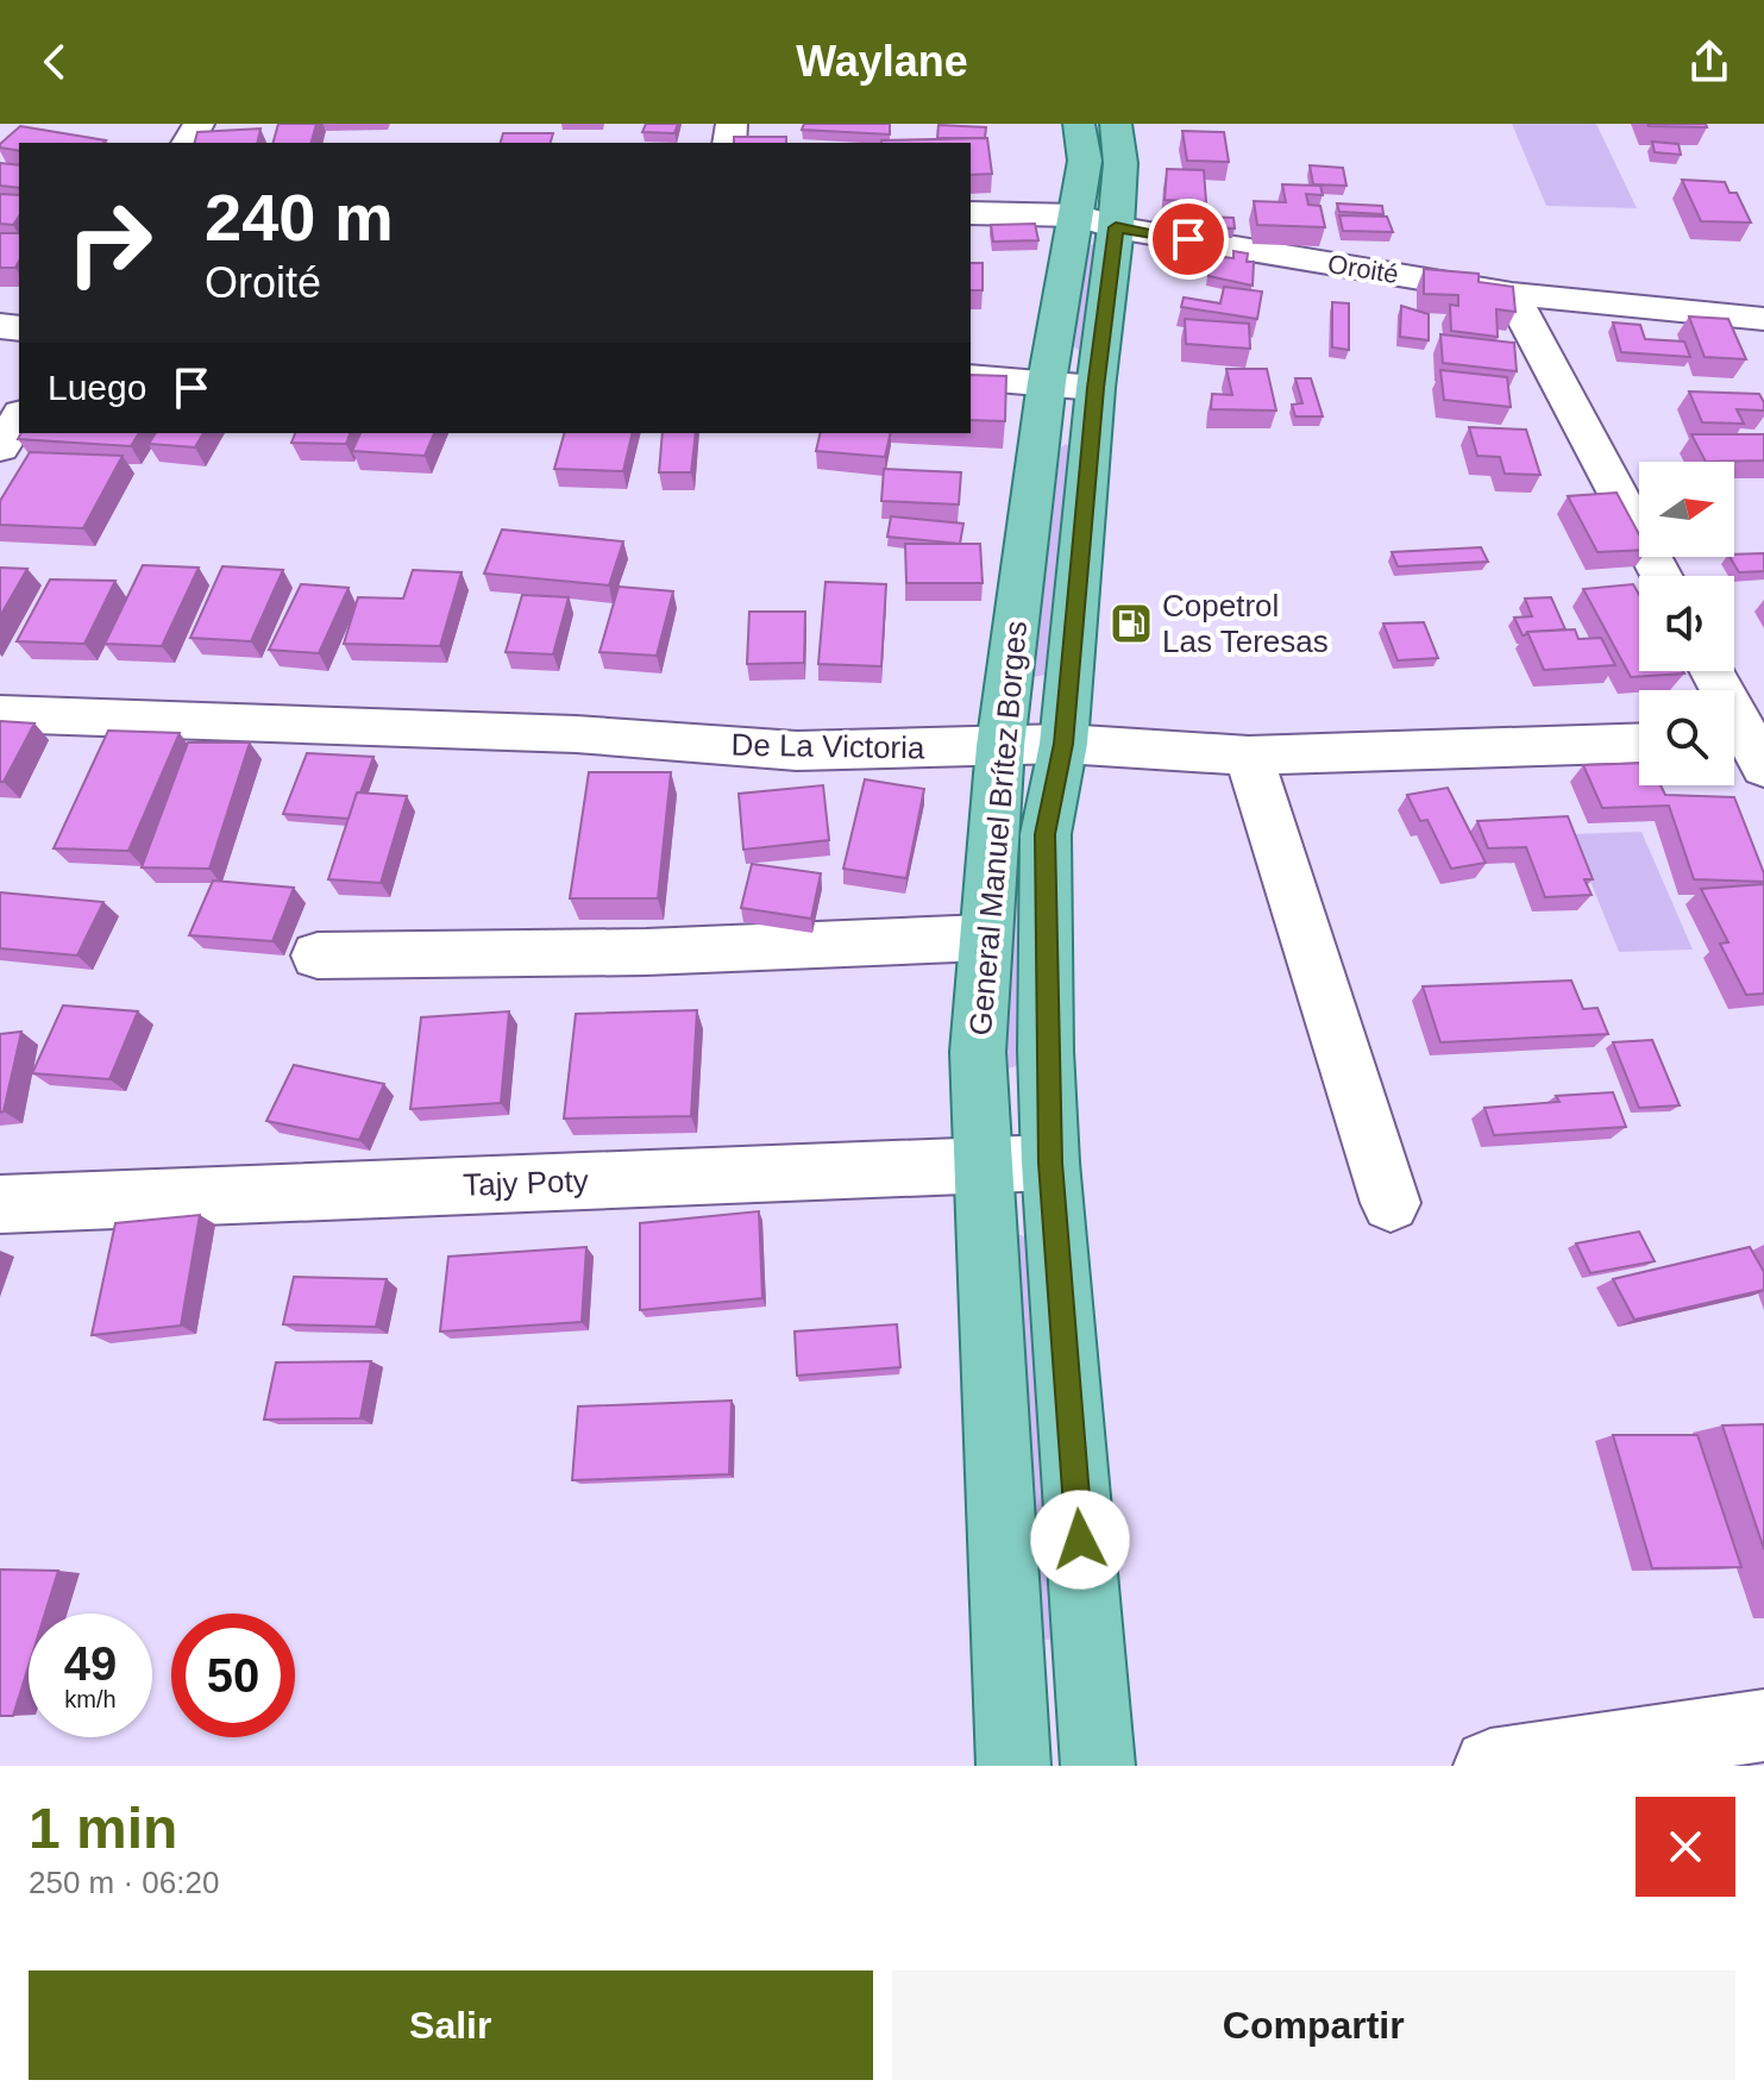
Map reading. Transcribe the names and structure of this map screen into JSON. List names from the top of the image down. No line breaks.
{"streets":{"main road":["General Manuel Brítez Borges"],"street":["Oroité","De La Victoria","Tajy Poty"]},"crossings":[["Oroité","General Manuel Brítez Borges"],["De La Victoria","General Manuel Brítez Borges"],["General Manuel Brítez Borges","Tajy Poty"]],"places":{"fuel station":["Copetrol Las Teresas"]},"north":"right","page":{"header":"Waylane","turn":["240 m","Oroité"],"then":"Luego","speed":"49 km/h","limit":"50","heading":["1 min","250 m · 06:20"],"buttons":["Salir","Compartir"]}}
